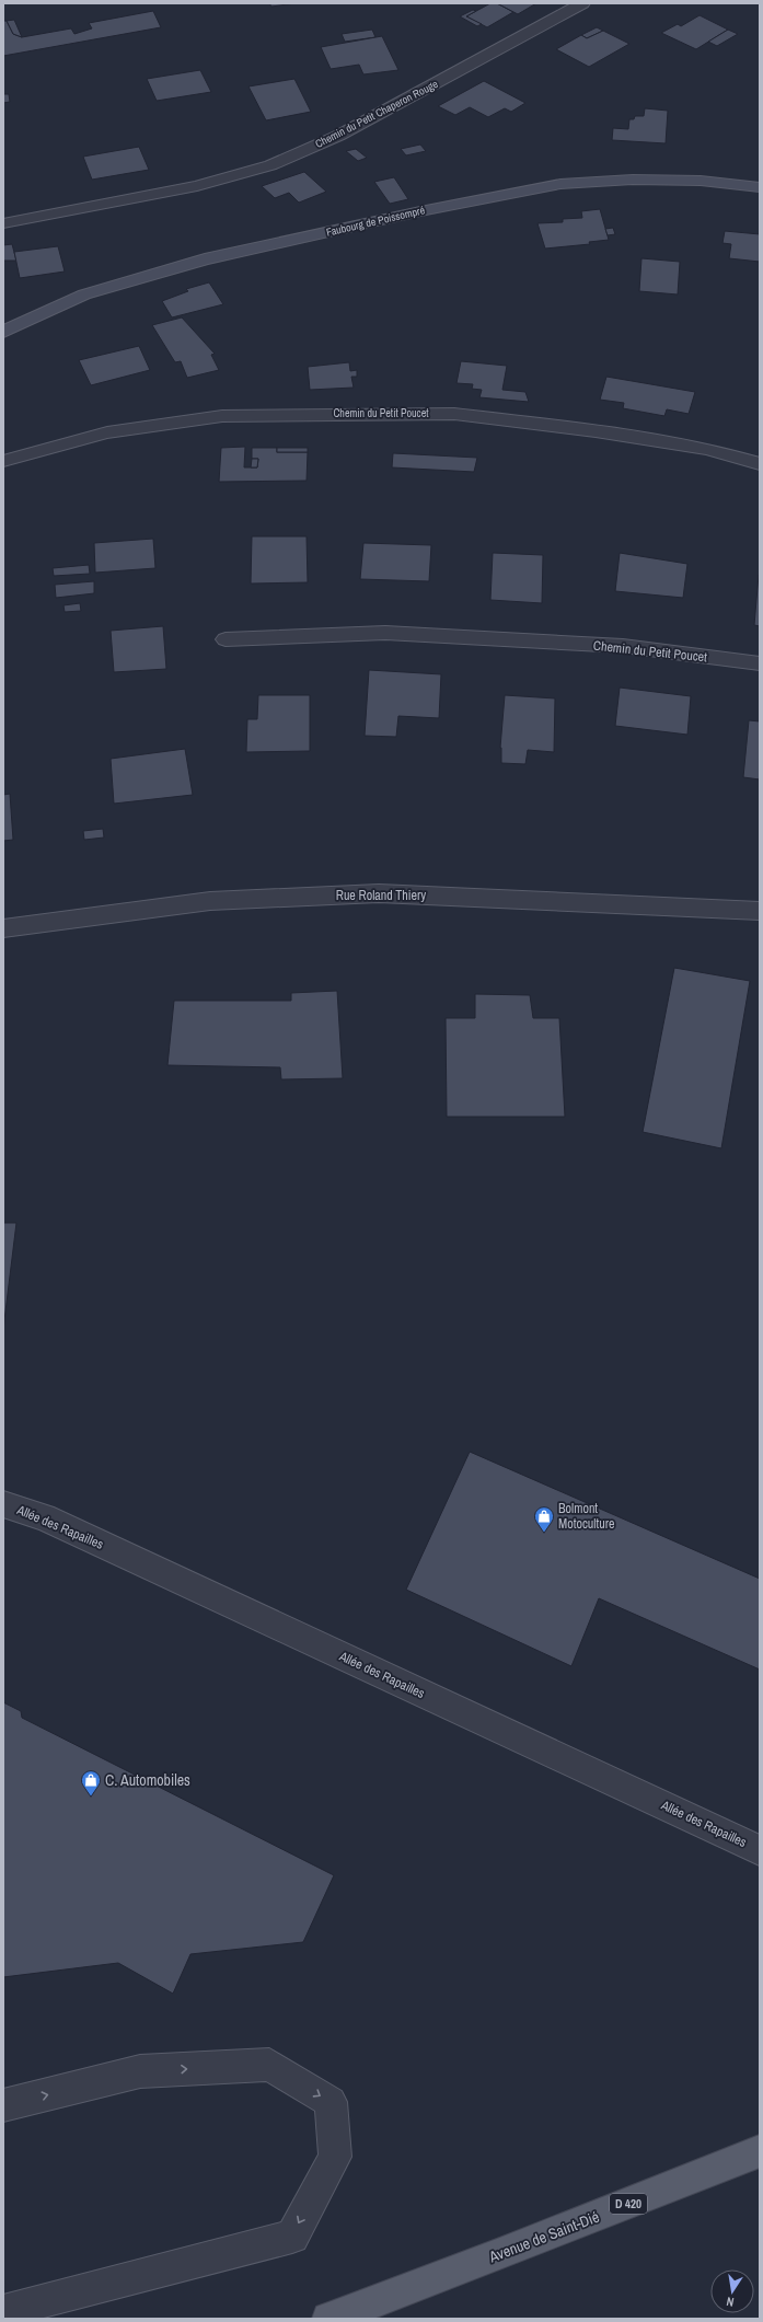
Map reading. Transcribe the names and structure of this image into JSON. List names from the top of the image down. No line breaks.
{"streets":{"main road":["Faubourg de Poissompré","D 420","Avenue de Saint-Dié"],"street":["Chemin du Petit Chaperon Rouge","Chemin du Petit Poucet","Rue Roland Thiery","Allée des Rapailles"]},"places":{"shop":["Bolmont Motoculture","C. Automobiles"]},"north":"bottom"}
